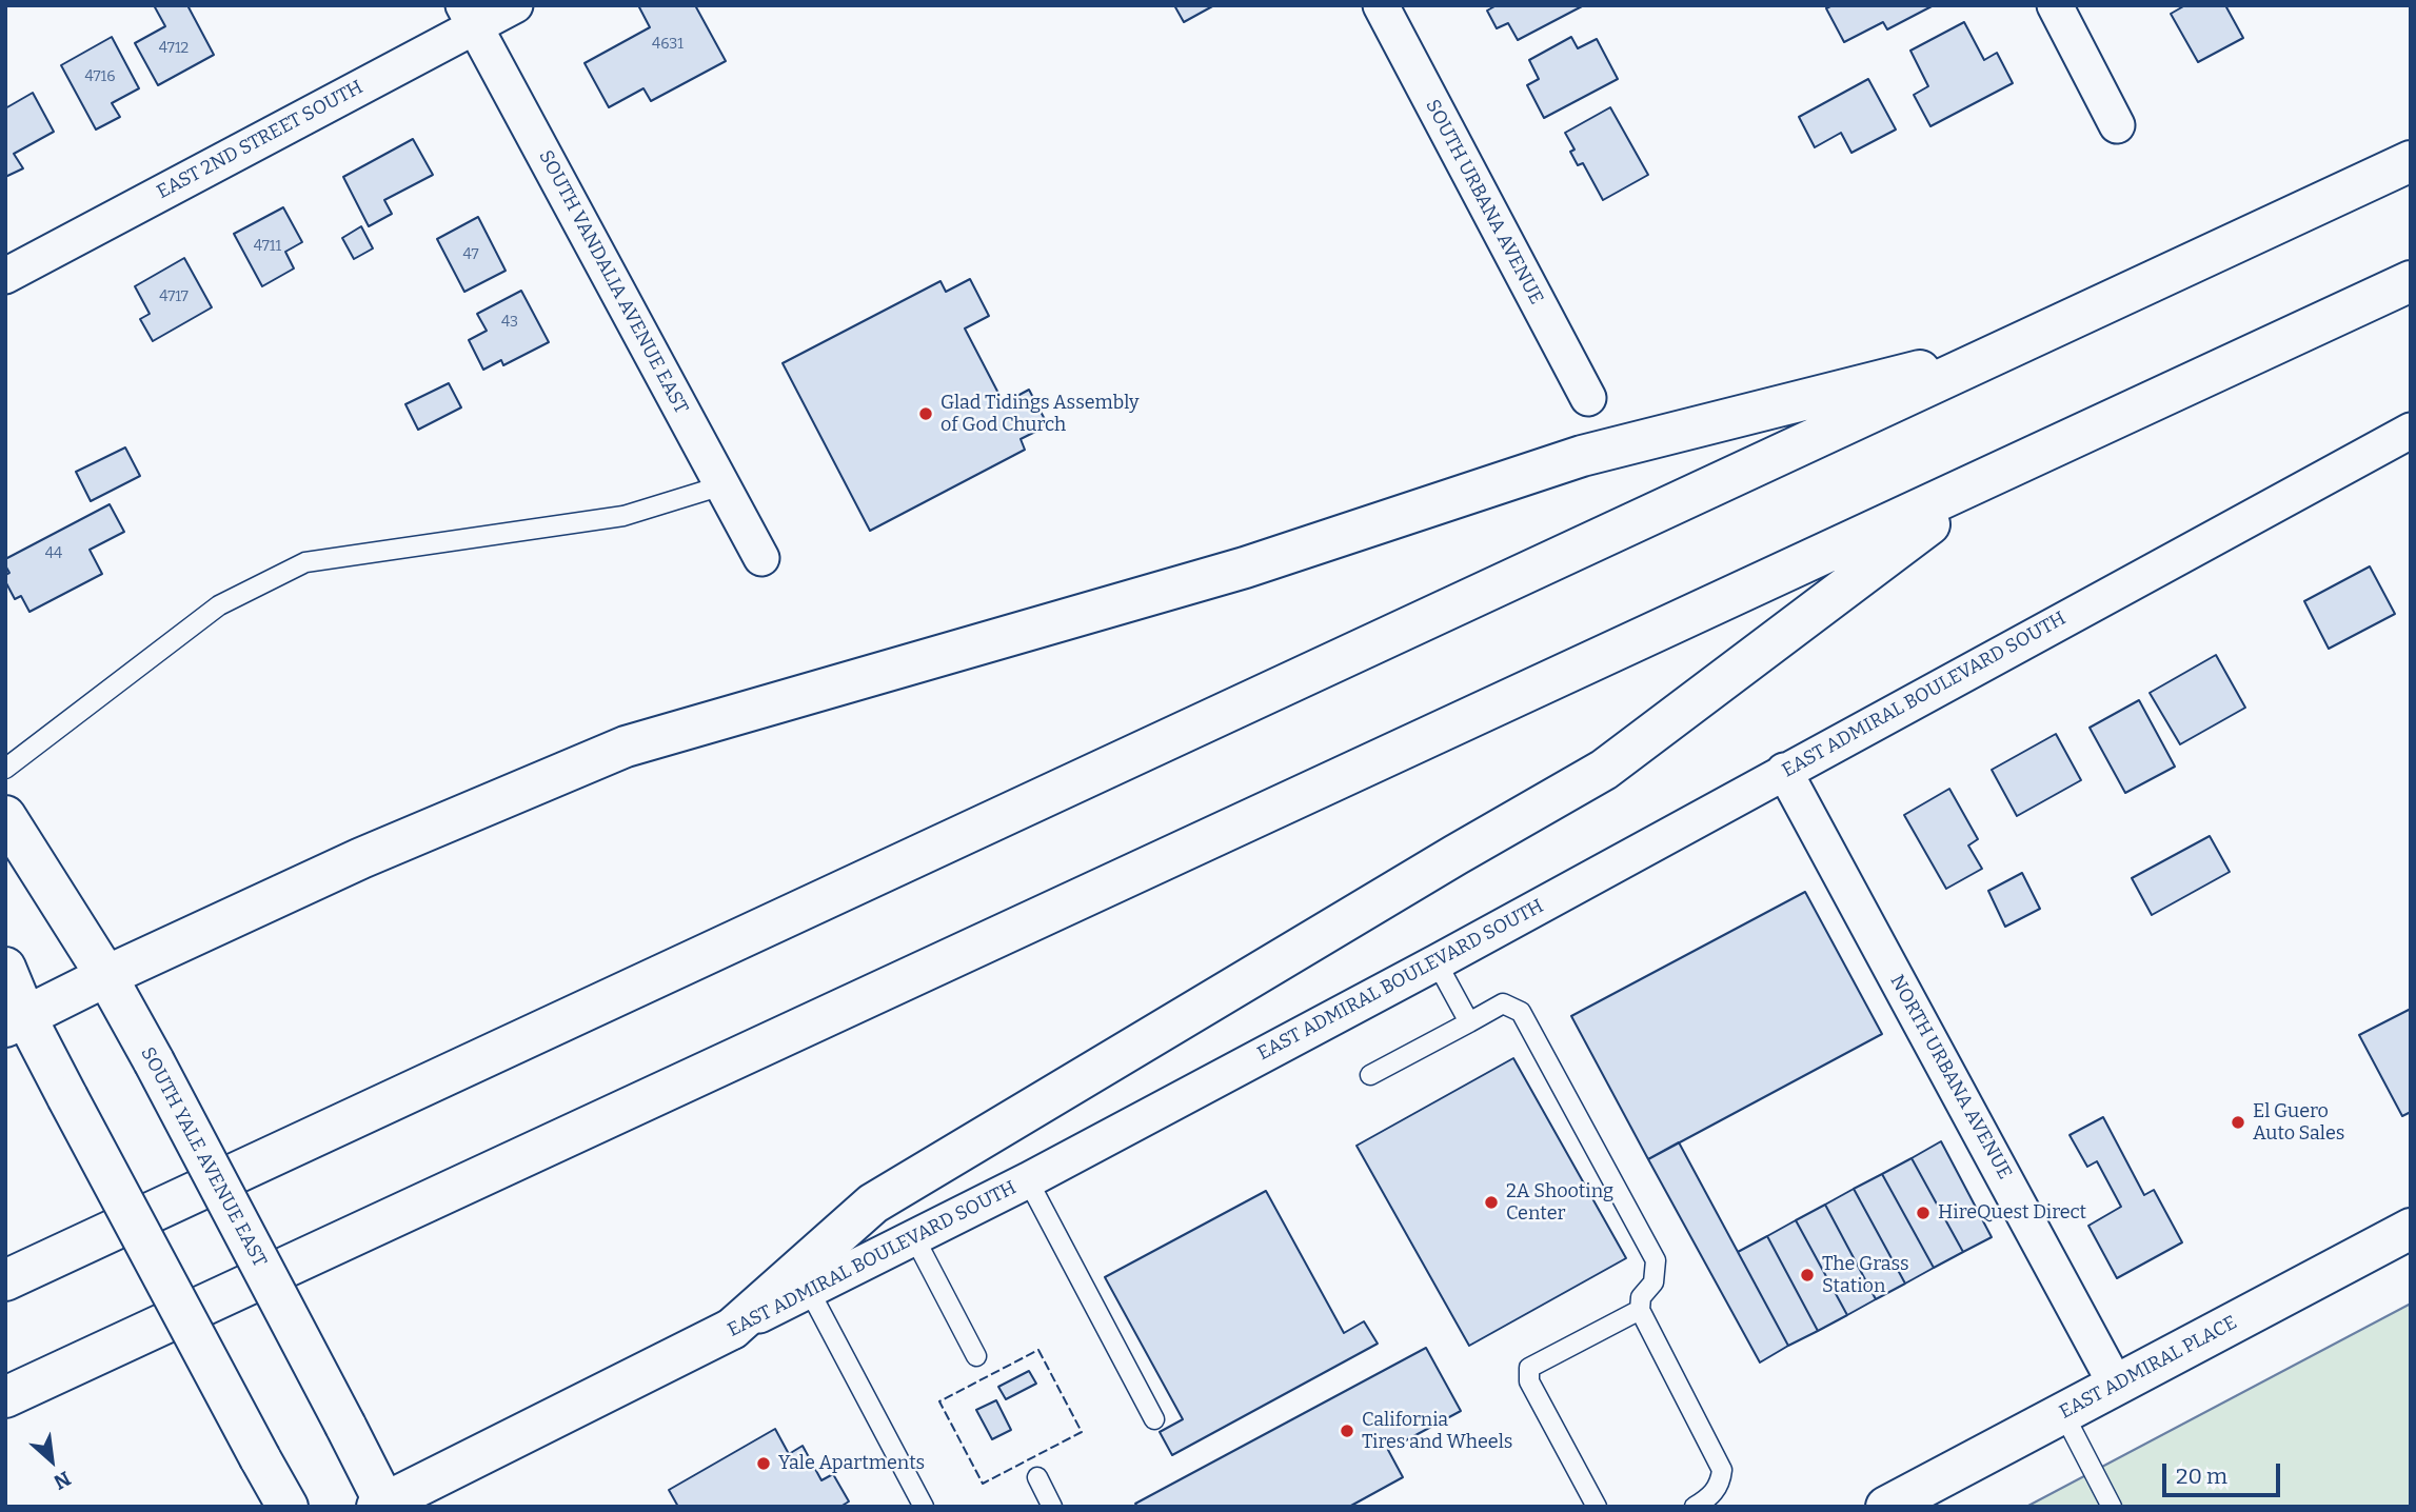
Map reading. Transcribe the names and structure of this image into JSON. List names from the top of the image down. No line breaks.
{"streets":{"main road":["EAST ADMIRAL BOULEVARD SOUTH","SOUTH YALE AVENUE EAST","EAST ADMIRAL PLACE"],"street":["EAST 2ND STREET SOUTH","SOUTH URBANA AVENUE","SOUTH VANDALIA AVENUE EAST","NORTH URBANA AVENUE"]},"crossings":[["EAST 2ND STREET SOUTH","SOUTH VANDALIA AVENUE EAST"],["EAST ADMIRAL BOULEVARD SOUTH","NORTH URBANA AVENUE"],["EAST ADMIRAL BOULEVARD SOUTH","SOUTH YALE AVENUE EAST"],["NORTH URBANA AVENUE","EAST ADMIRAL PLACE"]],"places":["Glad Tidings Assembly of God Church","El Guero Auto Sales","2A Shooting Center","HireQuest Direct","The Grass Station","California Tires and Wheels","Yale Apartments"],"house_numbers":["4631","4712","4716","4711","47","4717","43","44"],"scale_bar":"20 m","north":"bottom right"}
